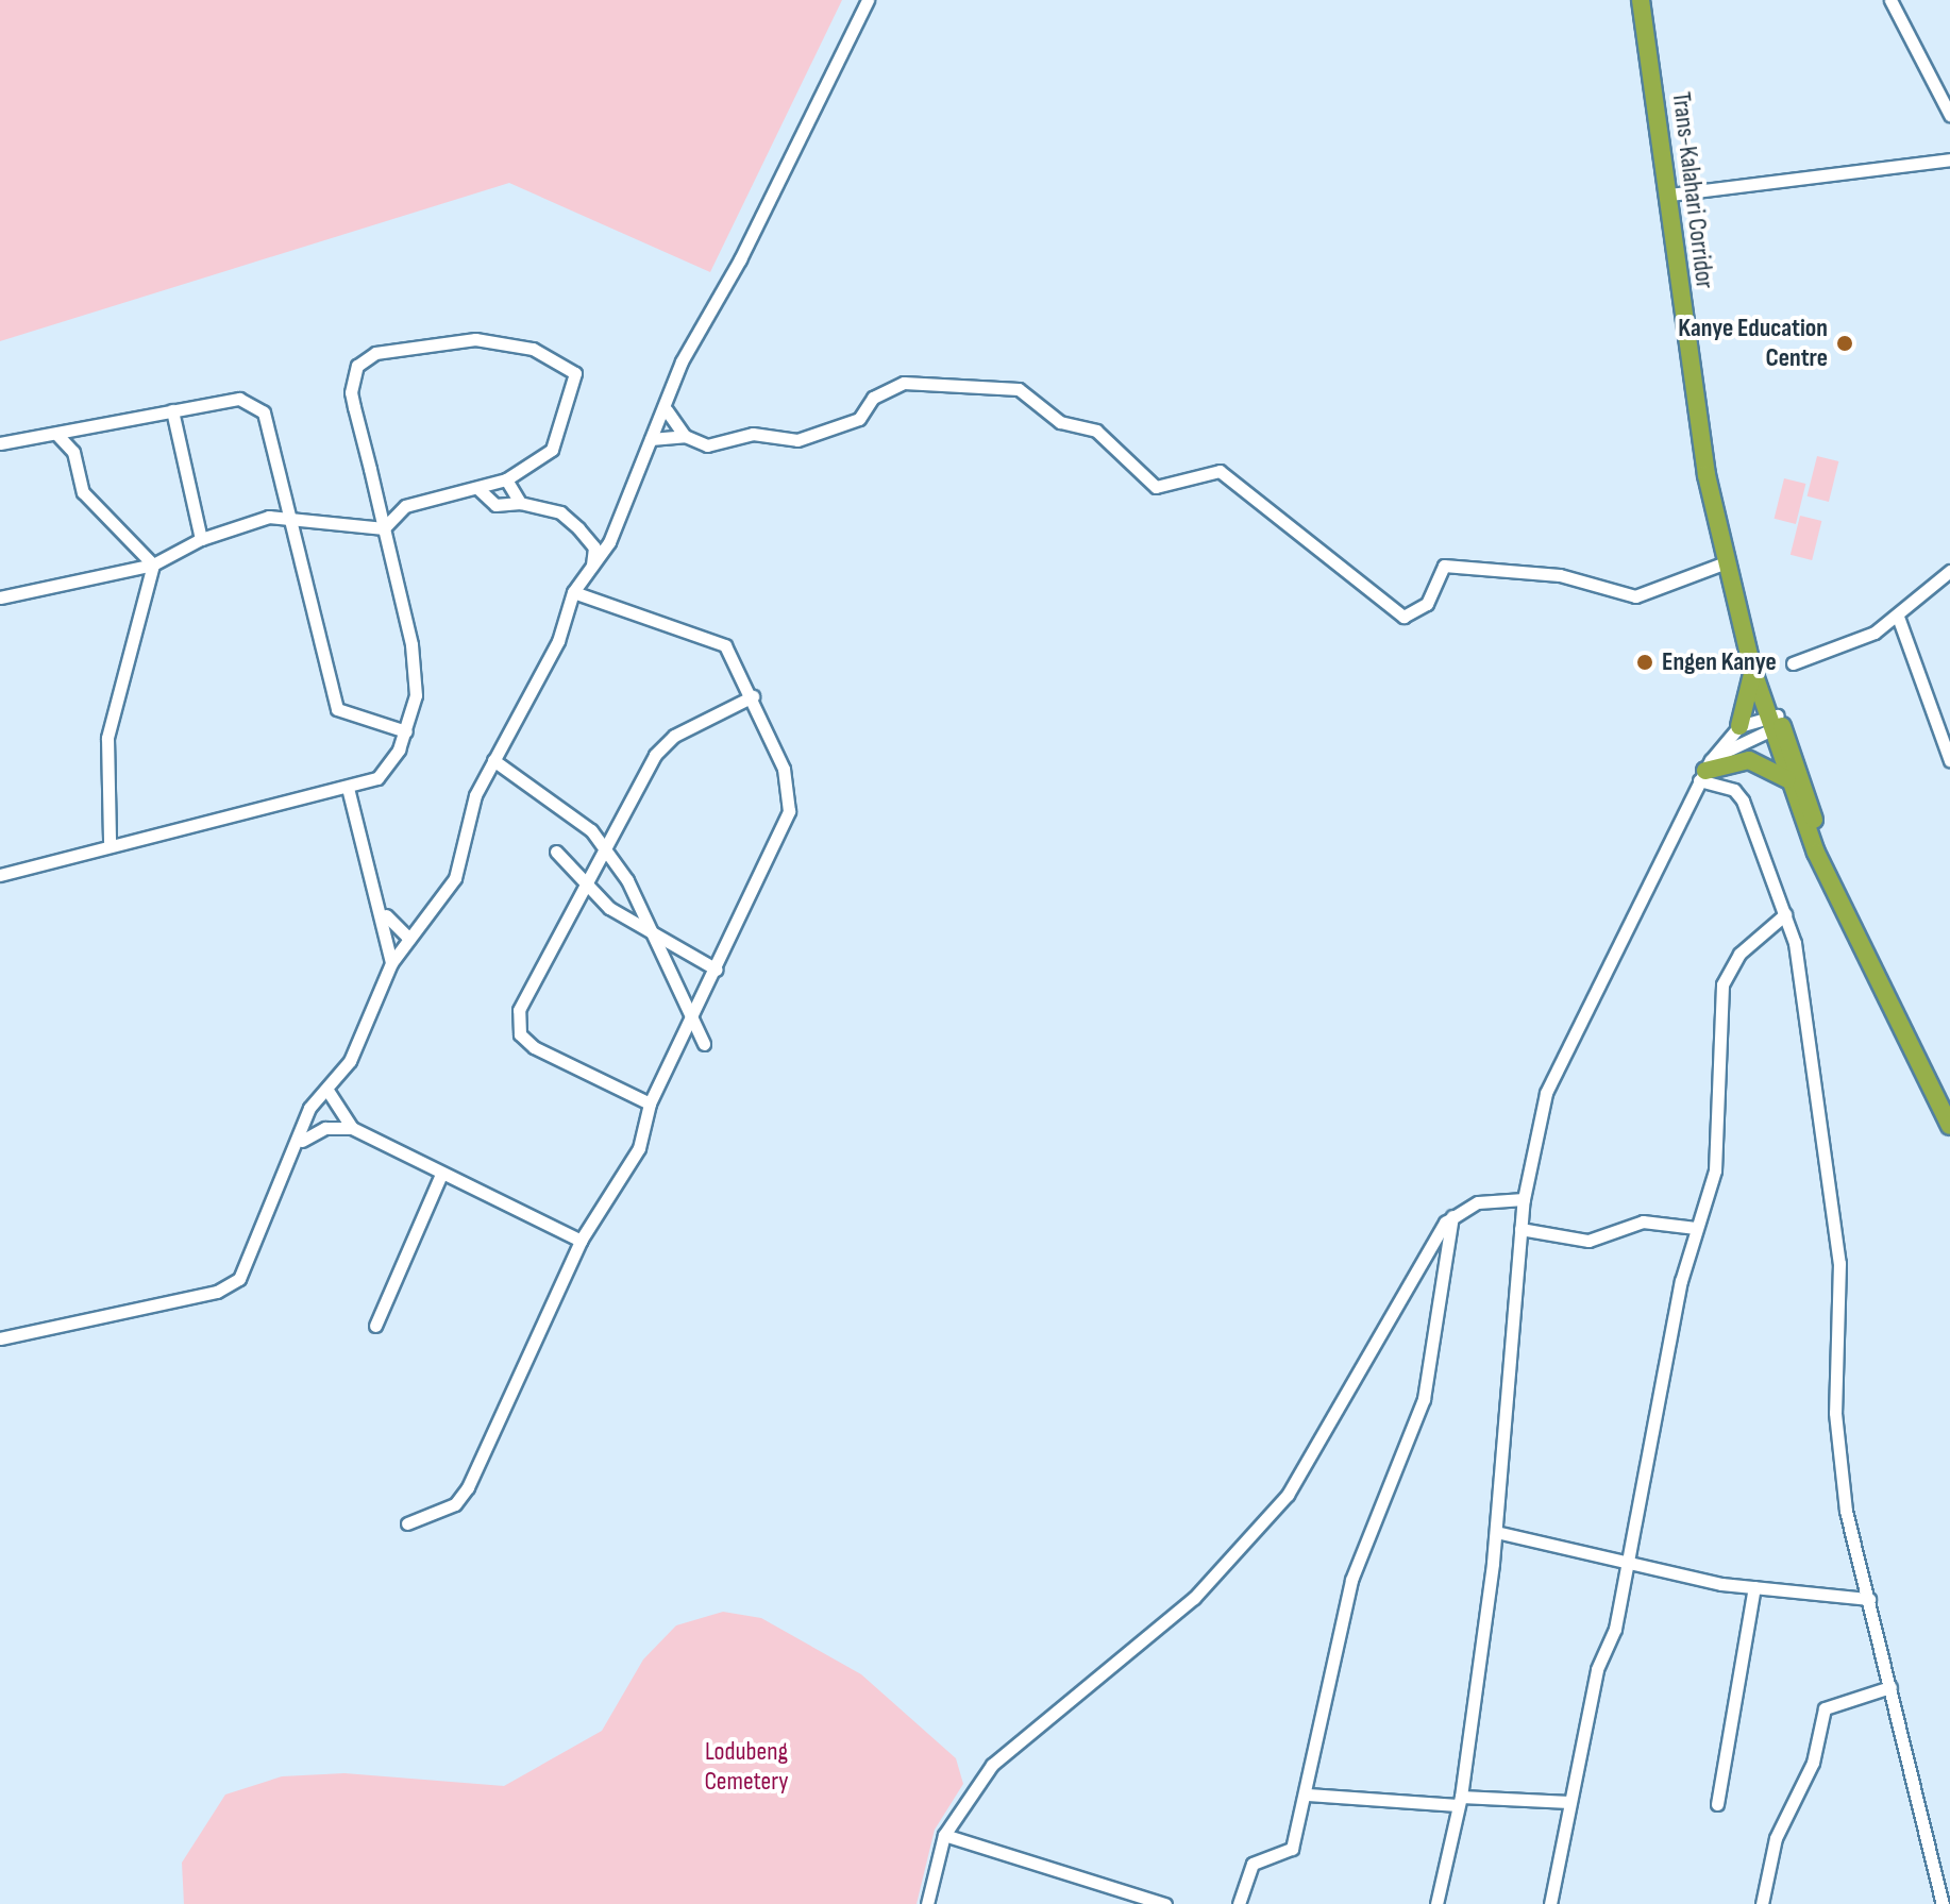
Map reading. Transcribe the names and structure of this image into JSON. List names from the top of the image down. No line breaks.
{"streets":{"highway":["Trans-Kalahari Corridor"]},"parks":["Lodubeng Cemetery"],"places":["Kanye Education Centre","Engen Kanye"]}
